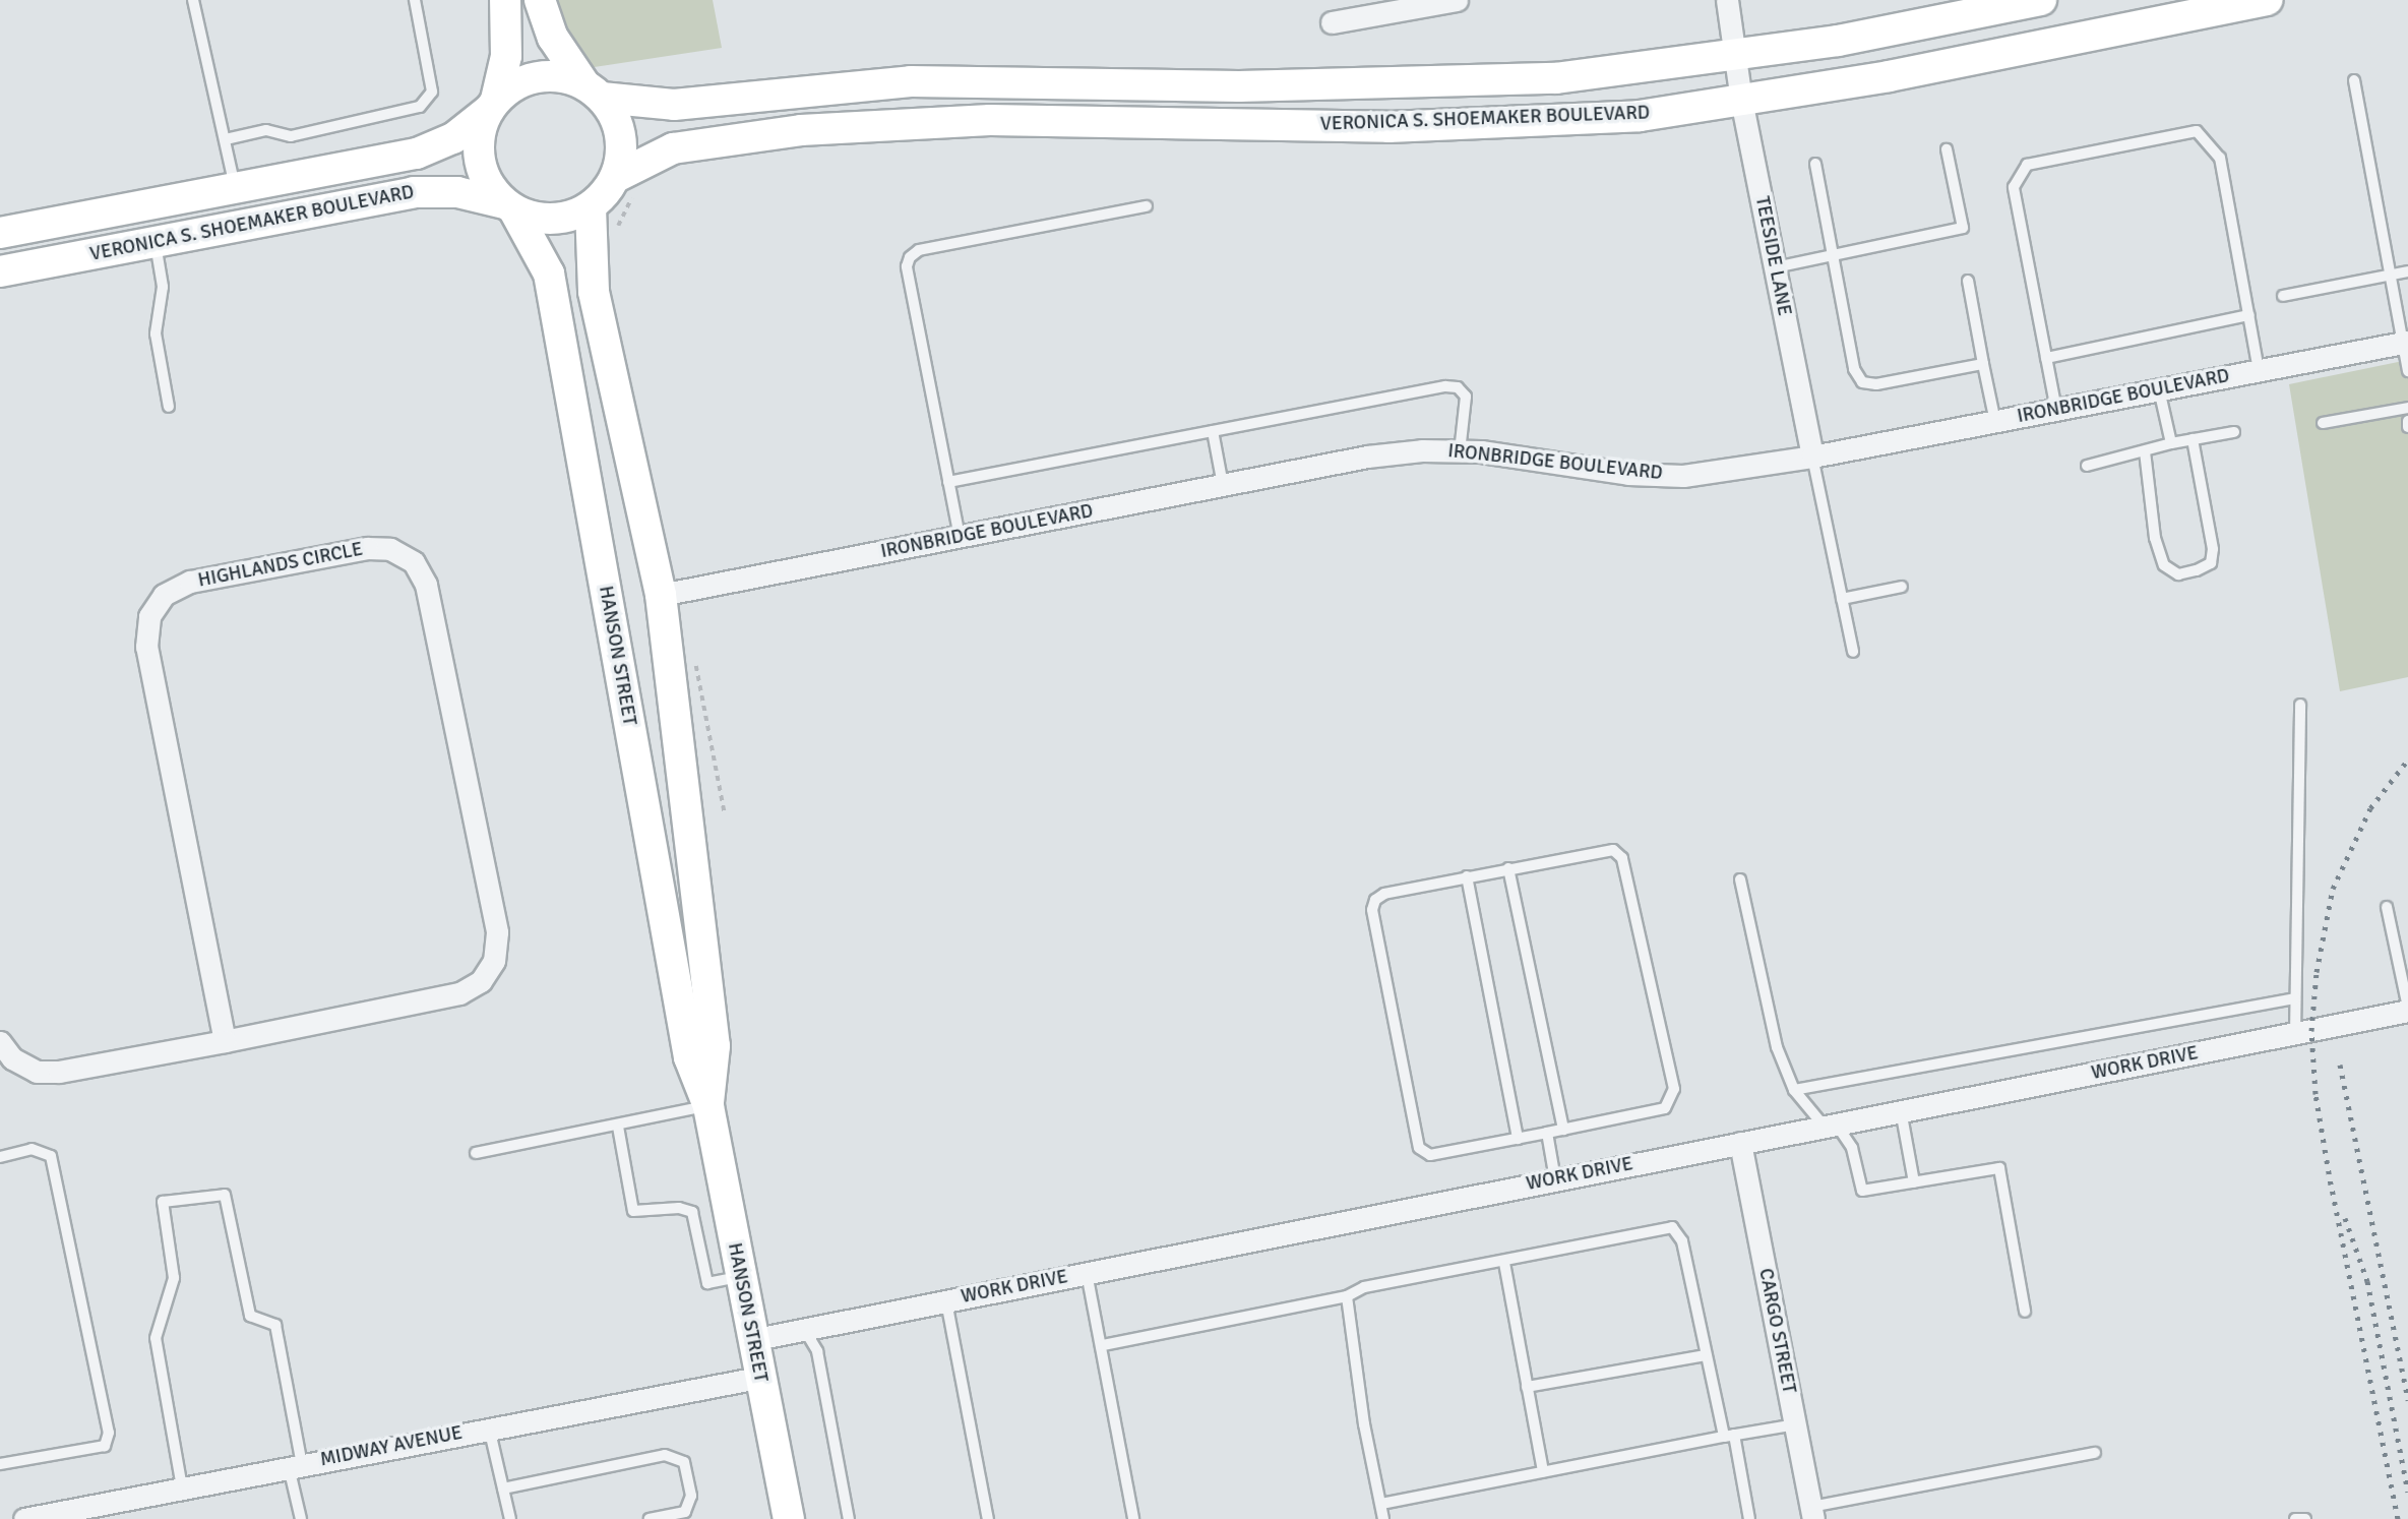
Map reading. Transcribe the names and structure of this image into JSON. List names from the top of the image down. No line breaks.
{"streets":{"street":["VERONICA S. SHOEMAKER BOULEVARD","TEESIDE LANE","IRONBRIDGE BOULEVARD","HIGHLANDS CIRCLE","HANSON STREET","WORK DRIVE","CARGO STREET","MIDWAY AVENUE"]},"crossings":[["VERONICA S. SHOEMAKER BOULEVARD","TEESIDE LANE"],["VERONICA S. SHOEMAKER BOULEVARD","HANSON STREET"],["TEESIDE LANE","IRONBRIDGE BOULEVARD"],["IRONBRIDGE BOULEVARD","HANSON STREET"],["HANSON STREET","WORK DRIVE"],["HANSON STREET","MIDWAY AVENUE"],["WORK DRIVE","CARGO STREET"]]}
